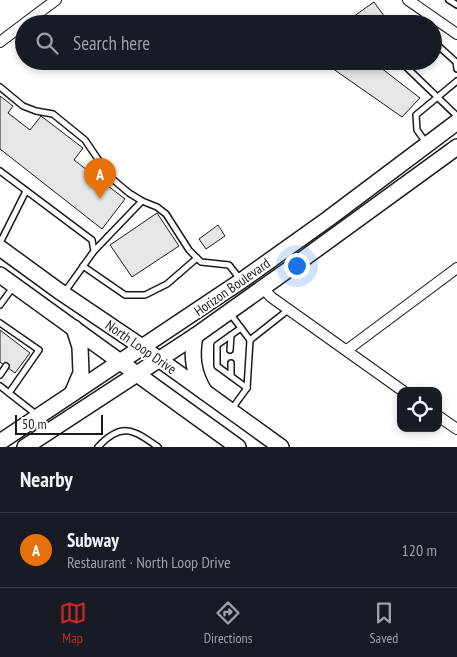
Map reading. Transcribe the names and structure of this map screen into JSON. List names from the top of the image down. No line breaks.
{"streets":{"main road":["Horizon Boulevard","North Loop Drive"]},"crossings":[["Horizon Boulevard","North Loop Drive"]],"scale_bar":"50 m","page":{"search":"Search here","pins":"A","scale":"50 m","heading":"Nearby","list":[{"mark":"A","name":"Subway","note":"Restaurant · North Loop Drive","value":"120 m"}],"nav":["Map","Directions","Saved"]}}
